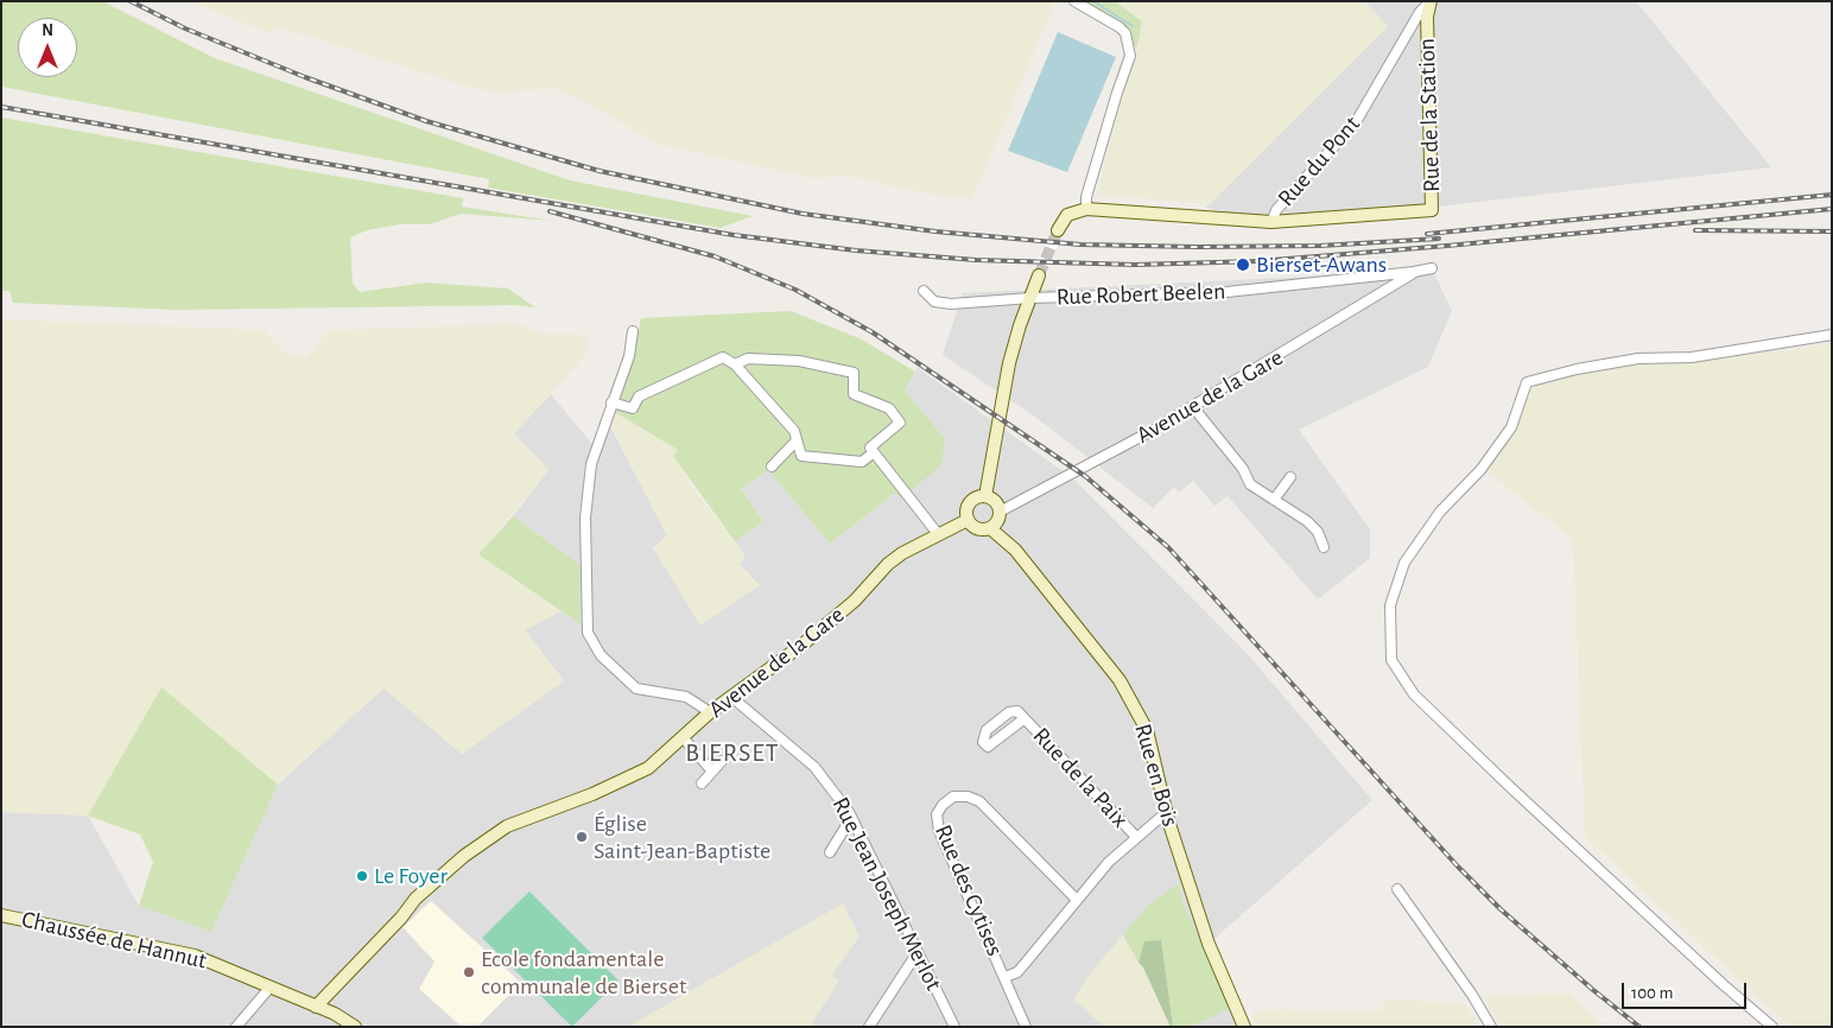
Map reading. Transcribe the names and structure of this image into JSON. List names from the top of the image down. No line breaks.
{"streets":{"street":["Rue de la Station","Rue du Pont","Rue Robert Beelen","Avenue de la Gare","Rue en Bois","Rue de la Paix","Rue des Cytises","Rue Jean Joseph Merlot","Chaussée de Hannut"]},"crossings":[["Rue de la Station","Rue du Pont"],["Rue Robert Beelen","Avenue de la Gare"],["Avenue de la Gare","Rue en Bois"],["Avenue de la Gare","Rue Jean Joseph Merlot"],["Avenue de la Gare","Chaussée de Hannut"]],"districts":["BIERSET"],"places":["Bierset-Awans","Église Saint-Jean-Baptiste","Le Foyer","Ecole fondamentale communale de Bierset"],"scale_bar":"100 m","north":"top"}
